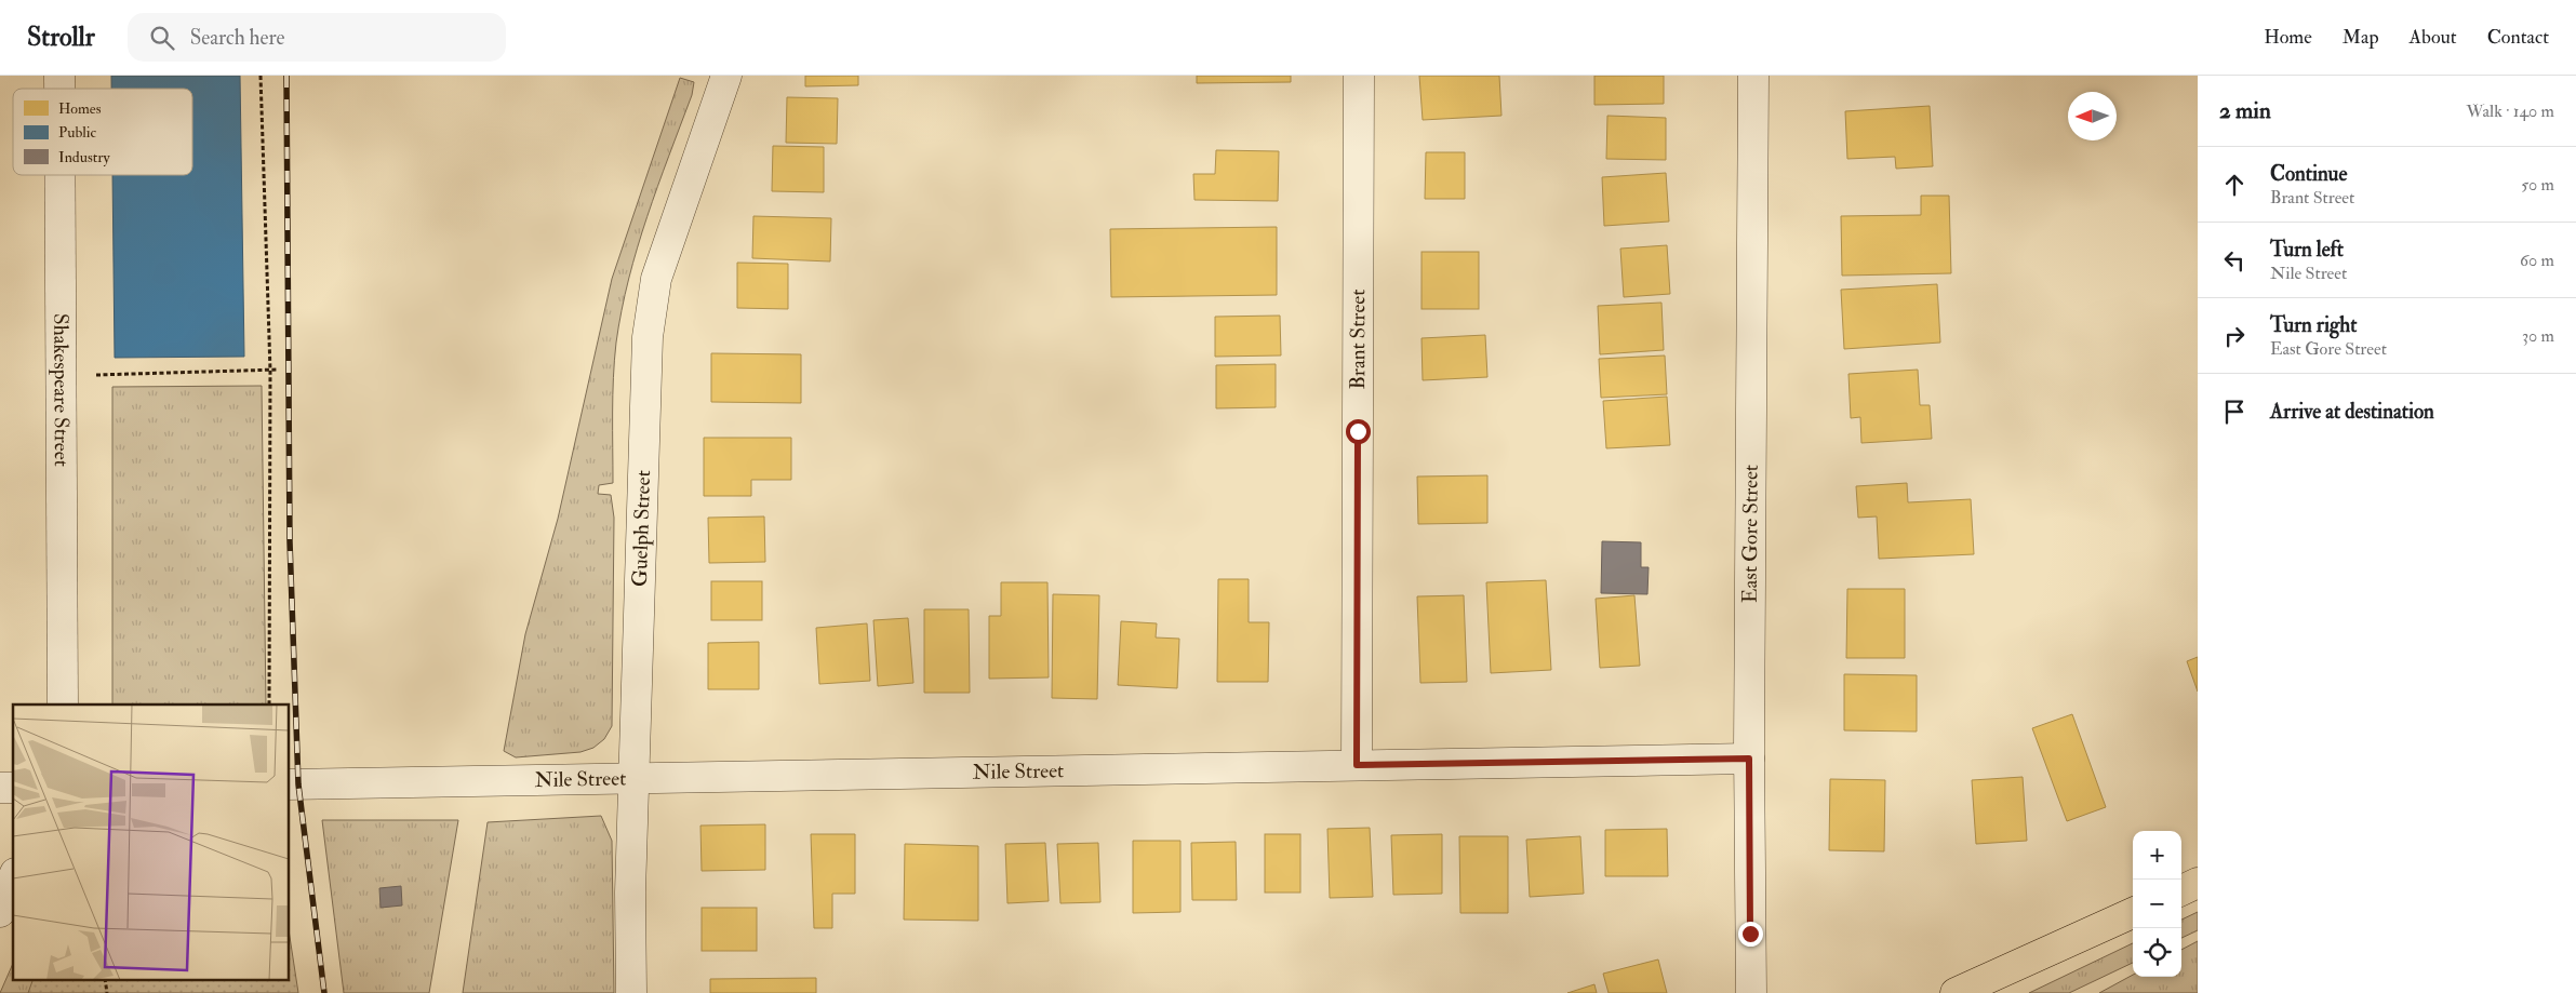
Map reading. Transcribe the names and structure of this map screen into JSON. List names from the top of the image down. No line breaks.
{"streets":{"street":["Brant Street","Shakespeare Street","Guelph Street","East Gore Street","Nile Street"]},"crossings":[["Brant Street","Nile Street"],["Guelph Street","Nile Street"],["East Gore Street","Nile Street"]],"legend":["Homes","Public","Industry"],"north":"left","page":{"header":"Strollr","search":"Search here","nav":["Home","Map","About","Contact"],"heading":["2 min","Walk · 140 m"],"list":[["Continue","Brant Street","50 m"],["Turn left","Nile Street","60 m"],["Turn right","East Gore Street","30 m"],"Arrive at destination"],"map_buttons":["+","−"]}}
